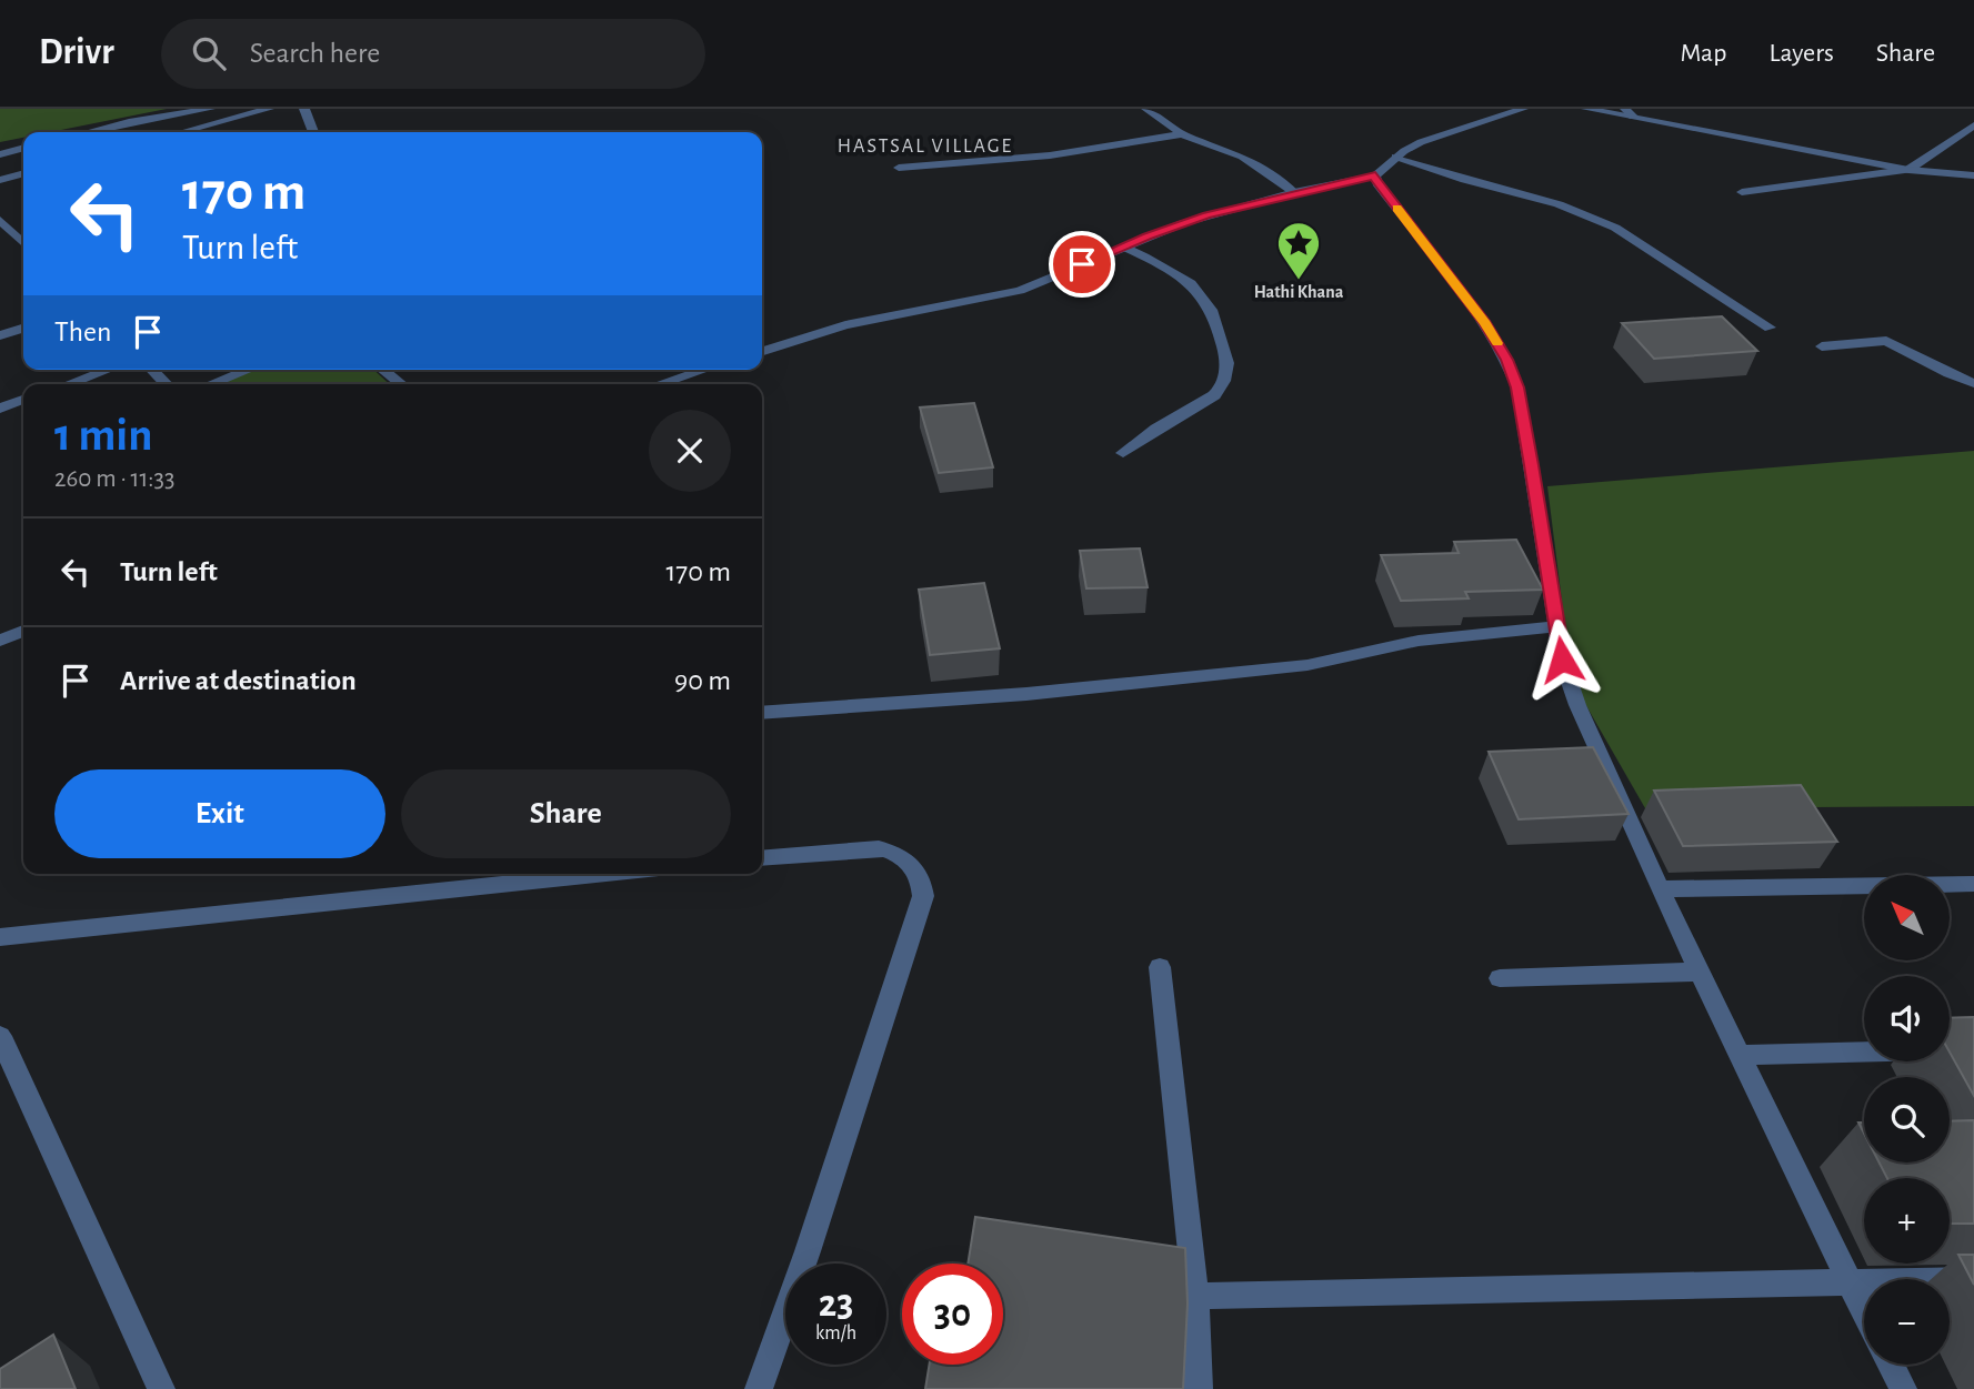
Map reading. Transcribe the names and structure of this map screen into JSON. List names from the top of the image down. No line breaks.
{"districts":["HASTSAL VILLAGE"],"places":{"place":["Hathi Khana"]},"north":"top left","page":{"header":"Drivr","search":"Search here","nav":["Map","Layers","Share"],"turn":["170 m","Turn left"],"then":"Then","heading":["1 min","260 m · 11:33"],"list":[{"name":"Turn left","value":"170 m"},{"name":"Arrive at destination","value":"90 m"}],"buttons":["Exit","Share"],"map_buttons":["+","−"],"speed":"23 km/h","limit":"30"}}
